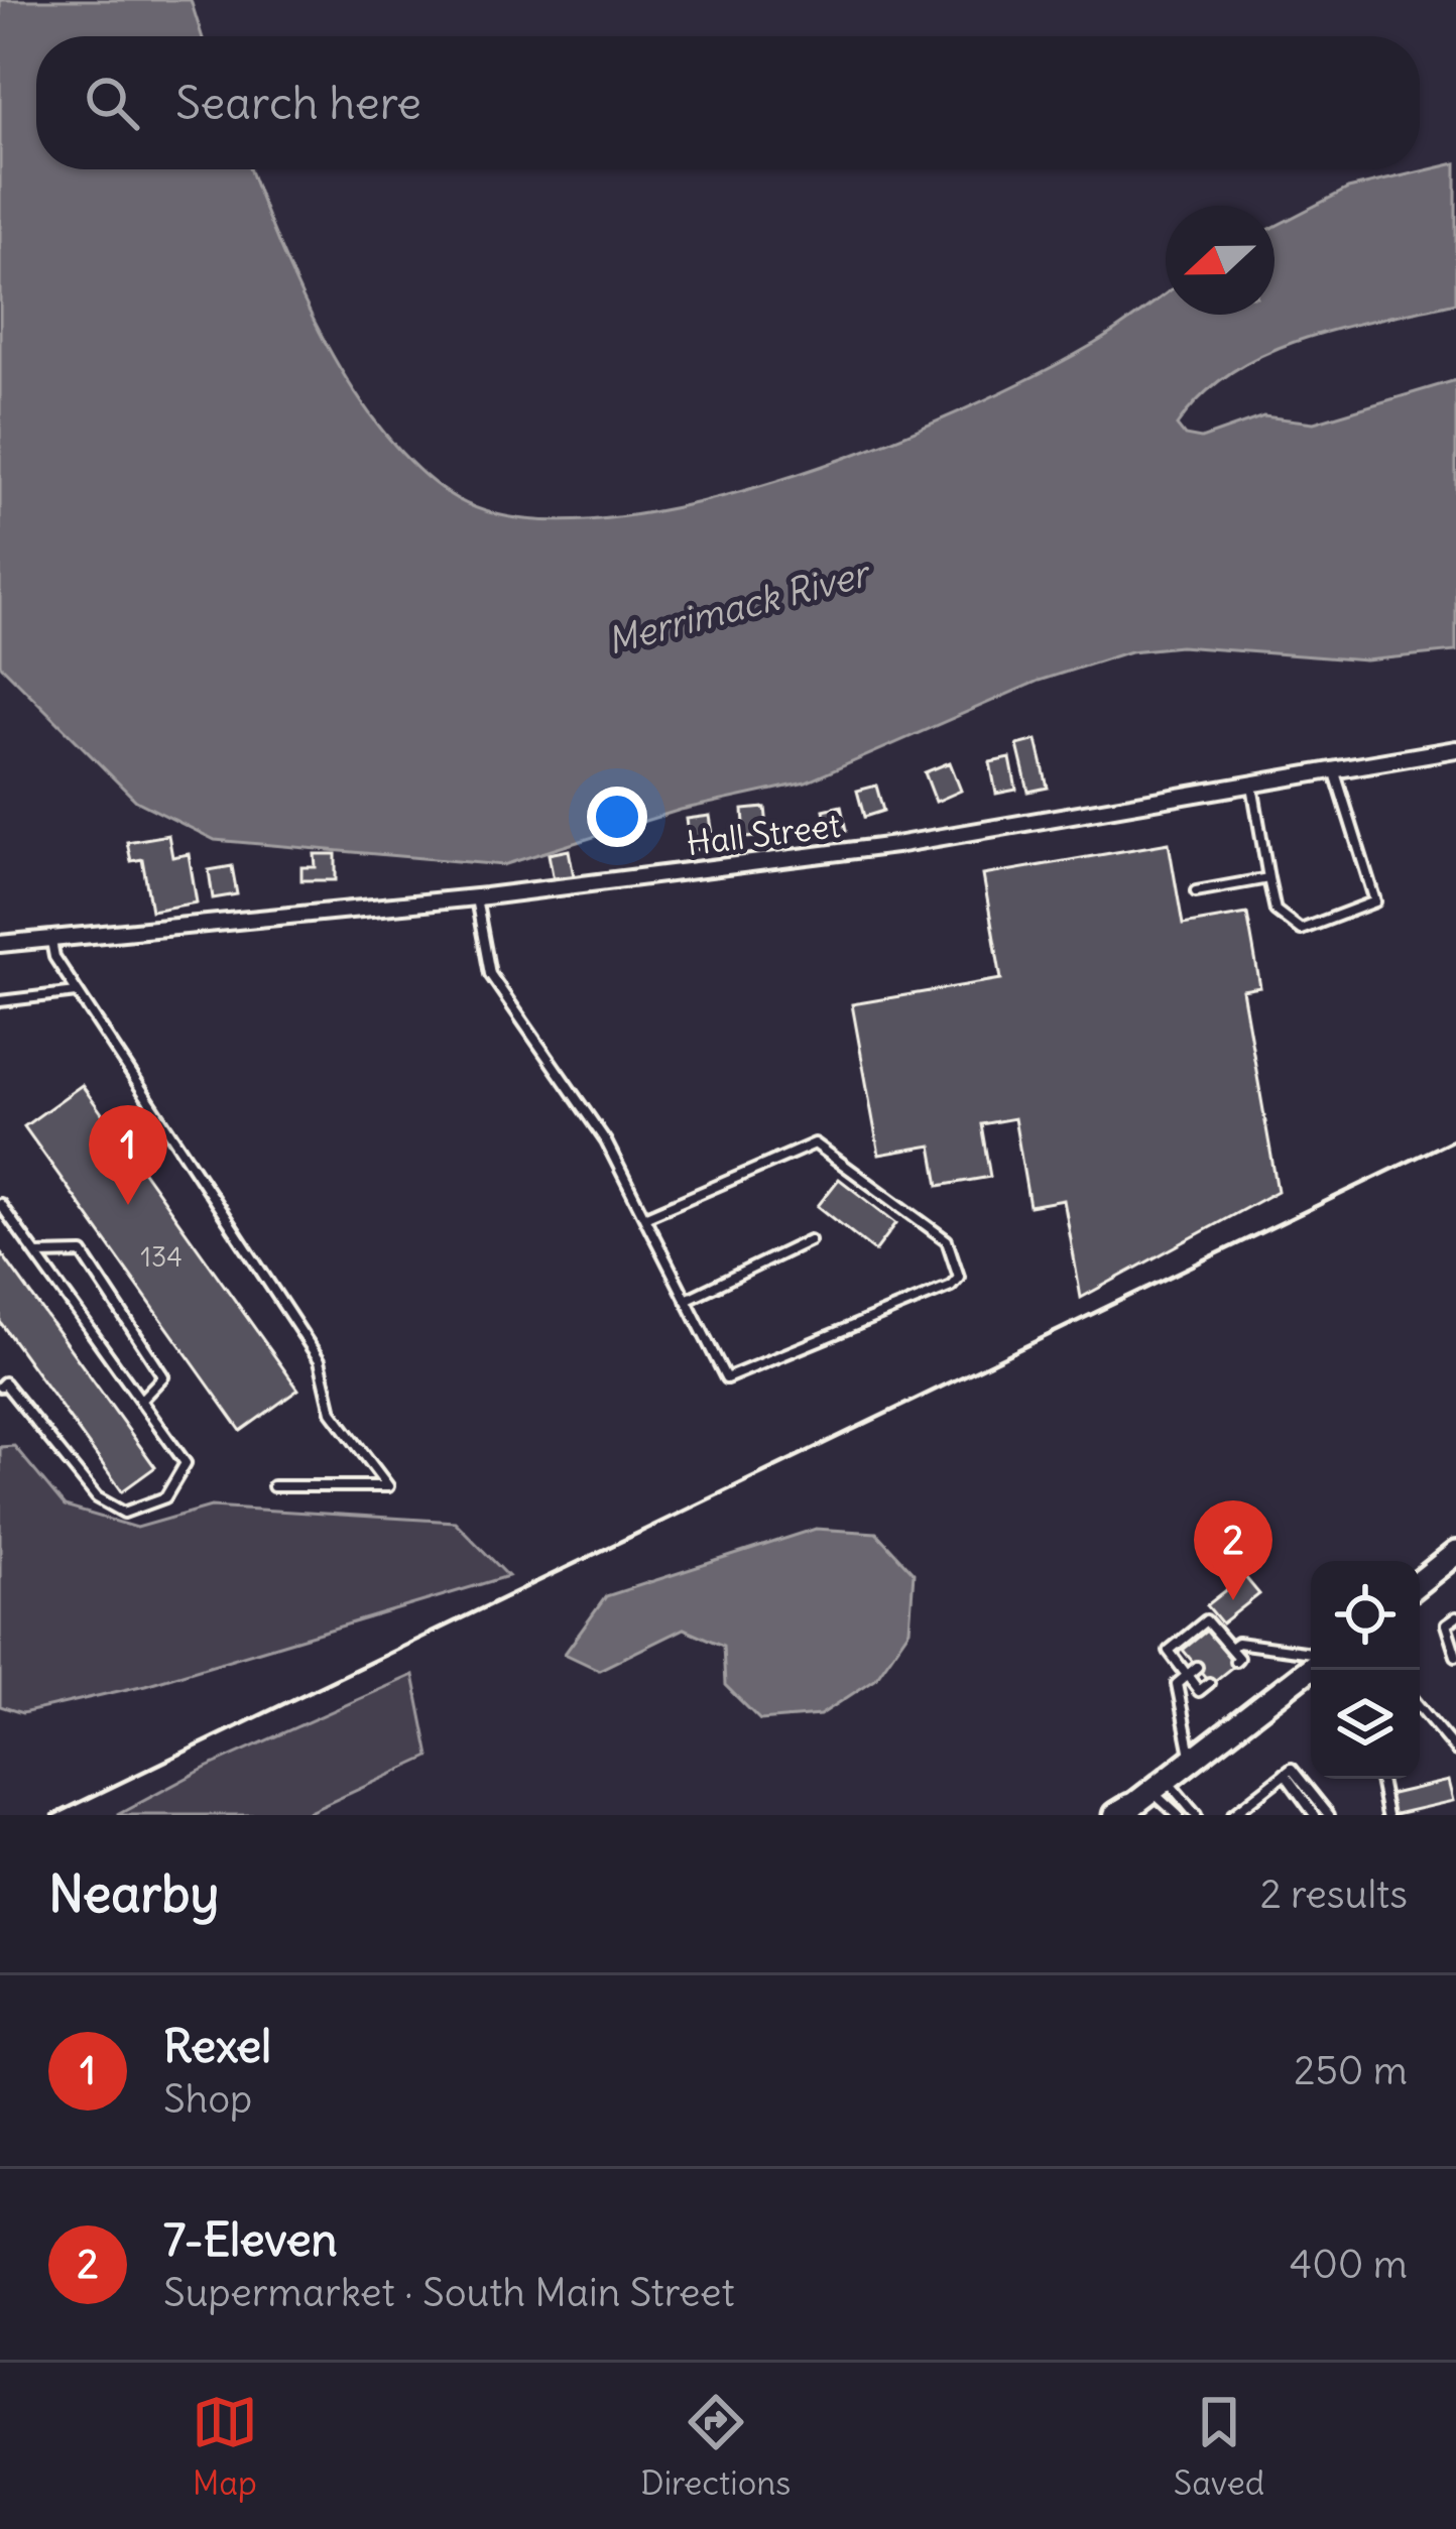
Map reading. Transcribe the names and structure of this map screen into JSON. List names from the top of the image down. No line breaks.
{"streets":{"street":["Hall Street"]},"water":["Merrimack River"],"house_numbers":["134"],"north":"left","page":{"search":"Search here","pins":["1","2"],"heading":["Nearby","2 results"],"list":[{"mark":"1","name":"Rexel","note":"Shop","value":"250 m"},{"mark":"2","name":"7-Eleven","note":"Supermarket · South Main Street","value":"400 m"}],"nav":["Map","Directions","Saved"]}}
